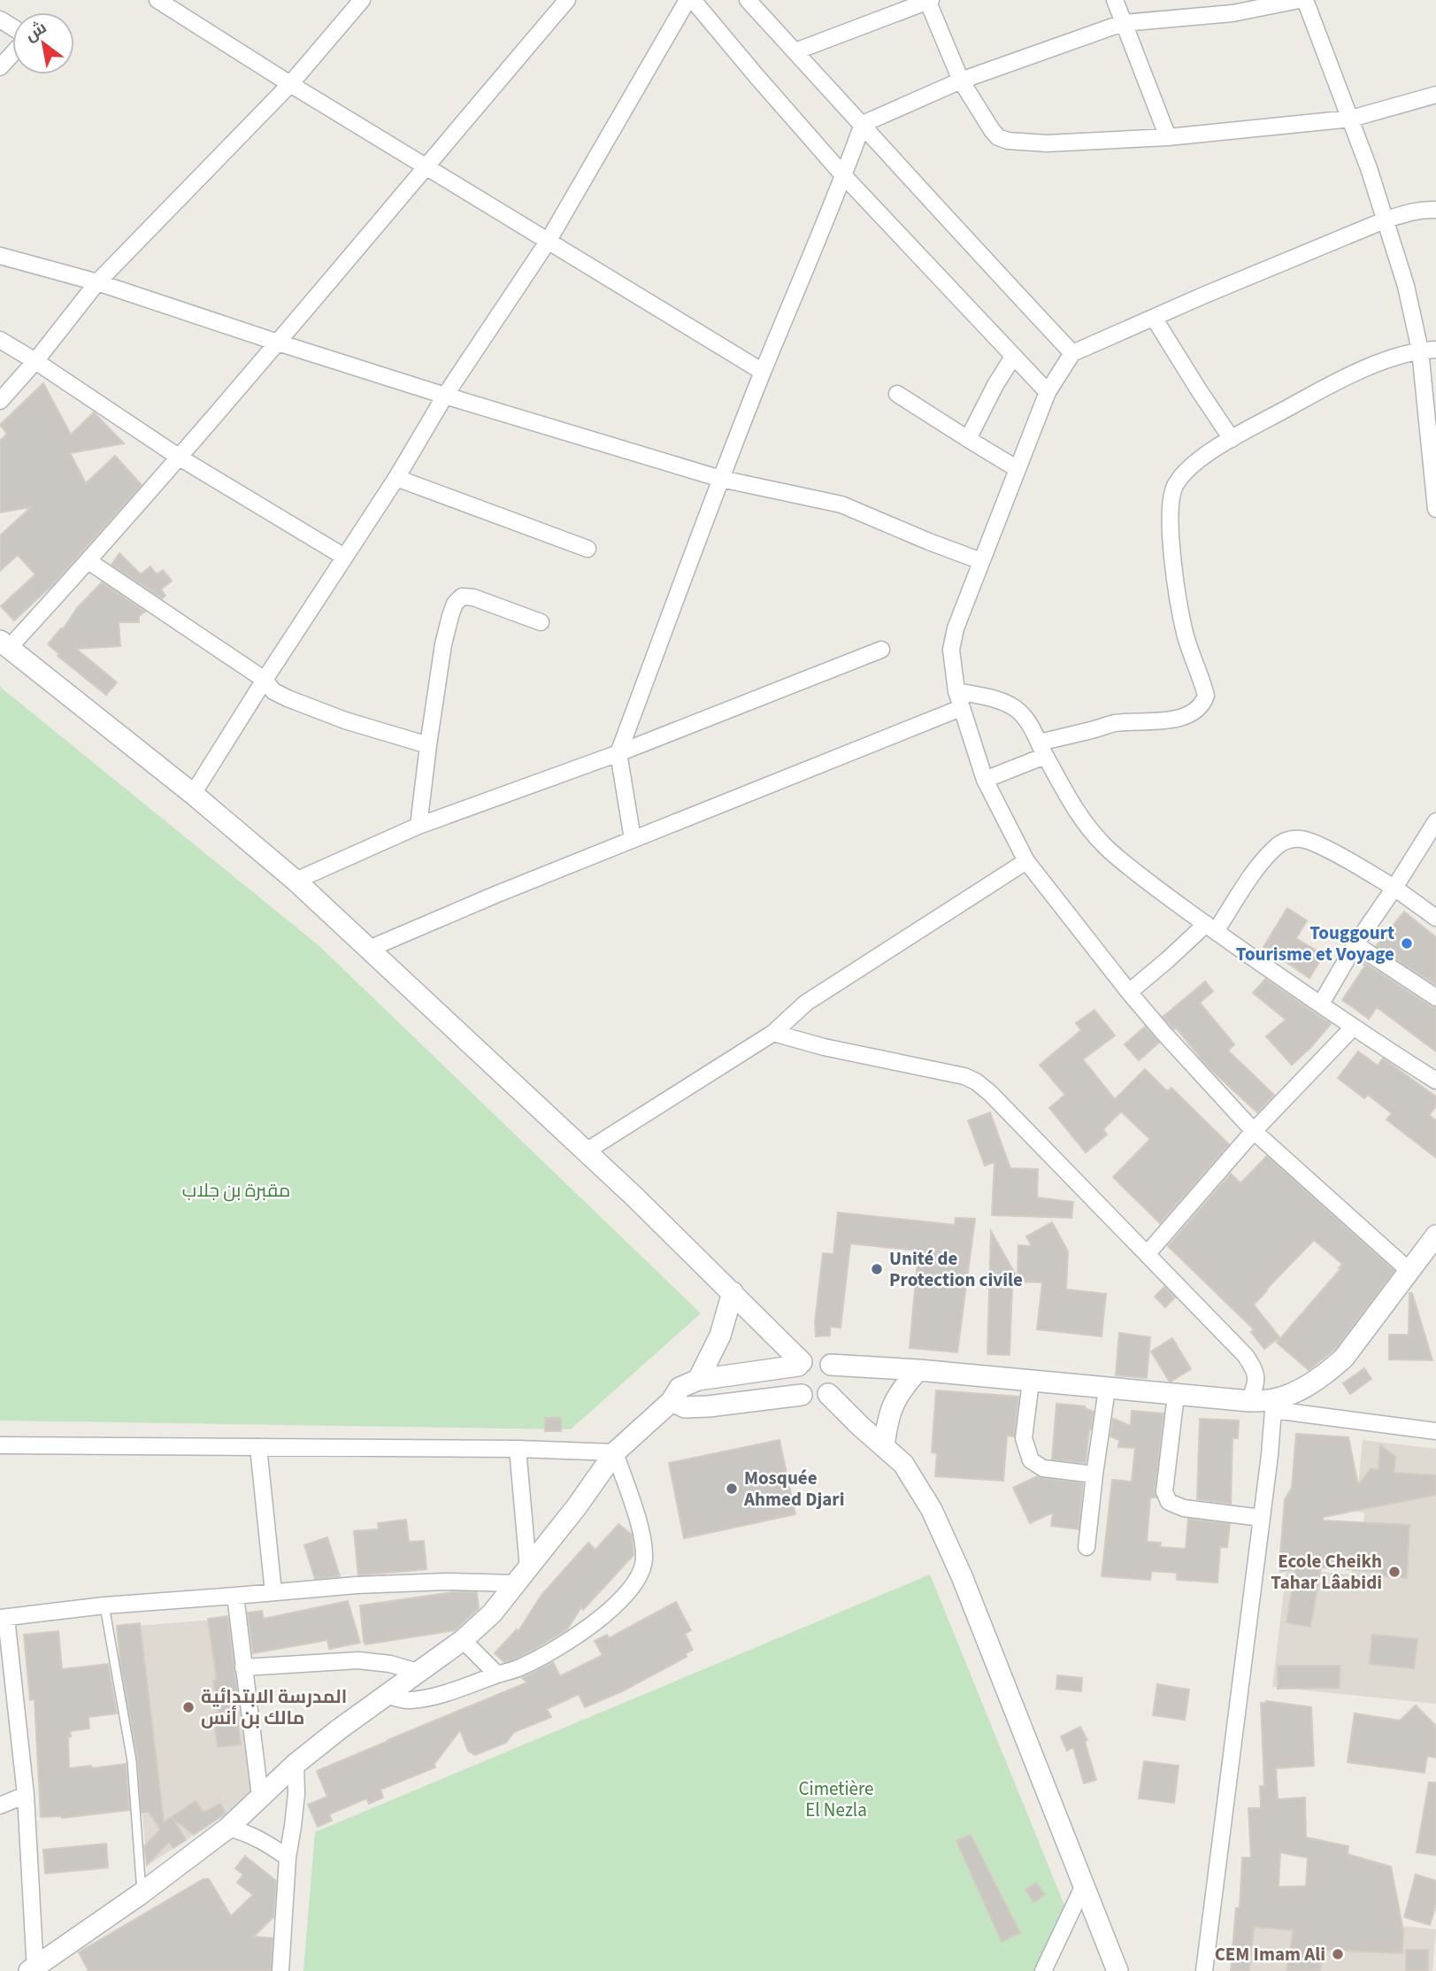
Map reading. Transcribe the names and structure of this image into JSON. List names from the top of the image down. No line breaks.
{"parks":["مقبرة بن جلاب","Cimetière El Nezla"],"places":["Touggourt Tourisme et Voyage","Unité de Protection civile","Mosquée Ahmed Djari","Ecole Cheikh Tahar Lâabidi","المدرسة الابتدائية مالك بن أنس","CEM Imam Ali"],"north":"top left"}
